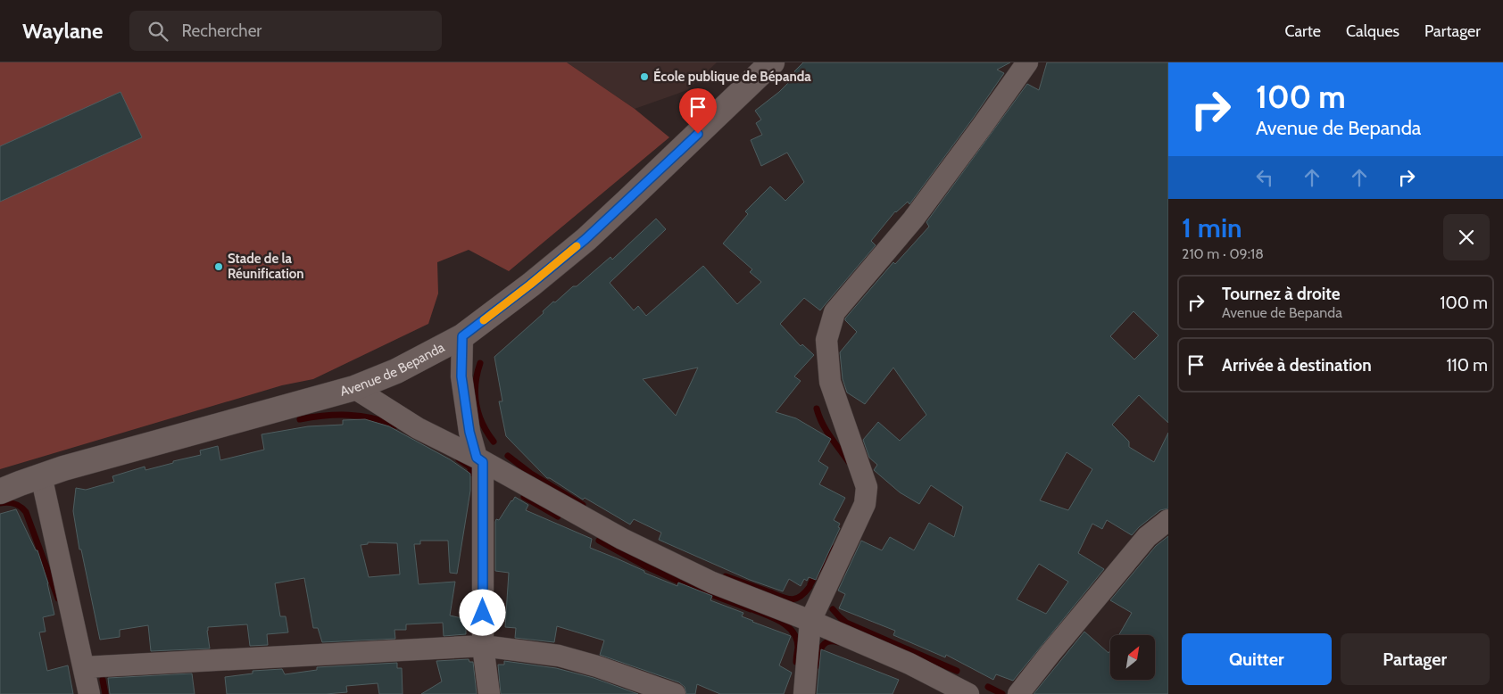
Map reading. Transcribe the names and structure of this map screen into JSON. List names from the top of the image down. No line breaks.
{"streets":{"main road":["Avenue de Bepanda"]},"places":["École publique de Bépanda","Stade de la Réunification"],"north":"top right","page":{"header":"Waylane","search":"Rechercher","nav":["Carte","Calques","Partager"],"turn":["100 m","Avenue de Bepanda"],"heading":["1 min","210 m · 09:18"],"list":[{"name":"Tournez à droite","note":"Avenue de Bepanda","value":"100 m"},{"name":"Arrivée à destination","value":"110 m"}],"buttons":["Quitter","Partager"]}}
